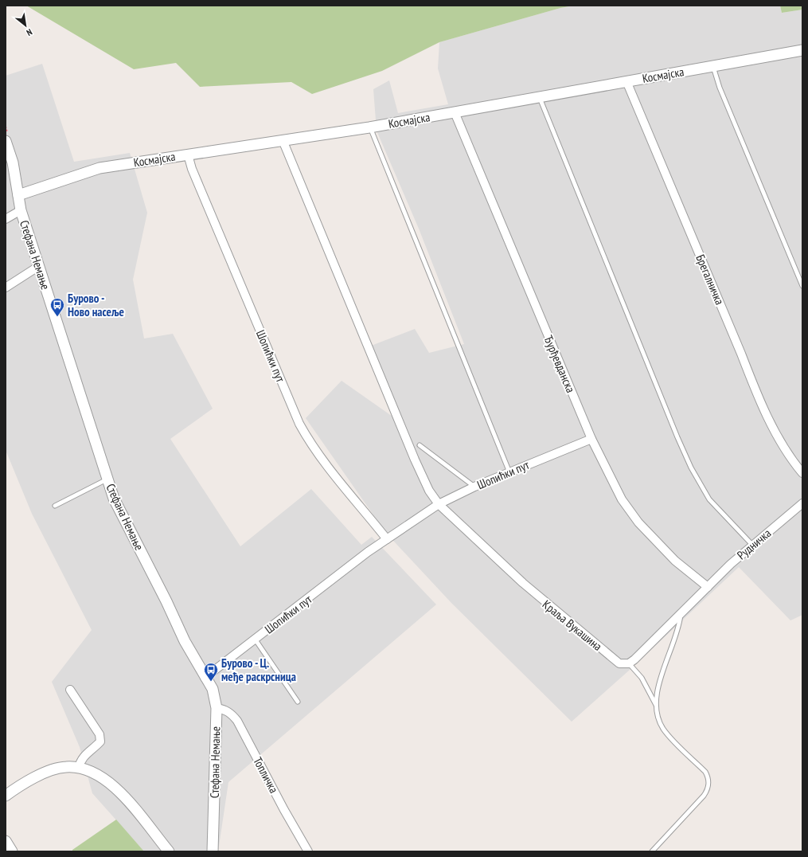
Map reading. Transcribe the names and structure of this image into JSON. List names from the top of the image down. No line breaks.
{"streets":{"street":["Космајска","Стефана Немање","Брегалничка","Шопићки пут","Ђурђевданска","Рудничка","Краља Вукашина","Топличка"]},"crossings":[["Космајска","Стефана Немање"],["Космајска","Брегалничка"],["Космајска","Шопићки пут"],["Космајска","Ђурђевданска"],["Космајска","Краља Вукашина"],["Стефана Немање","Шопићки пут"],["Стефана Немање","Топличка"],["Шопићки пут","Ђурђевданска"],["Шопићки пут","Краља Вукашина"],["Ђурђевданска","Рудничка"]],"places":{"bus stop":["Бурово - Ново насеље","Бурово - Ц. међе раскрсница"]},"north":"bottom right"}
